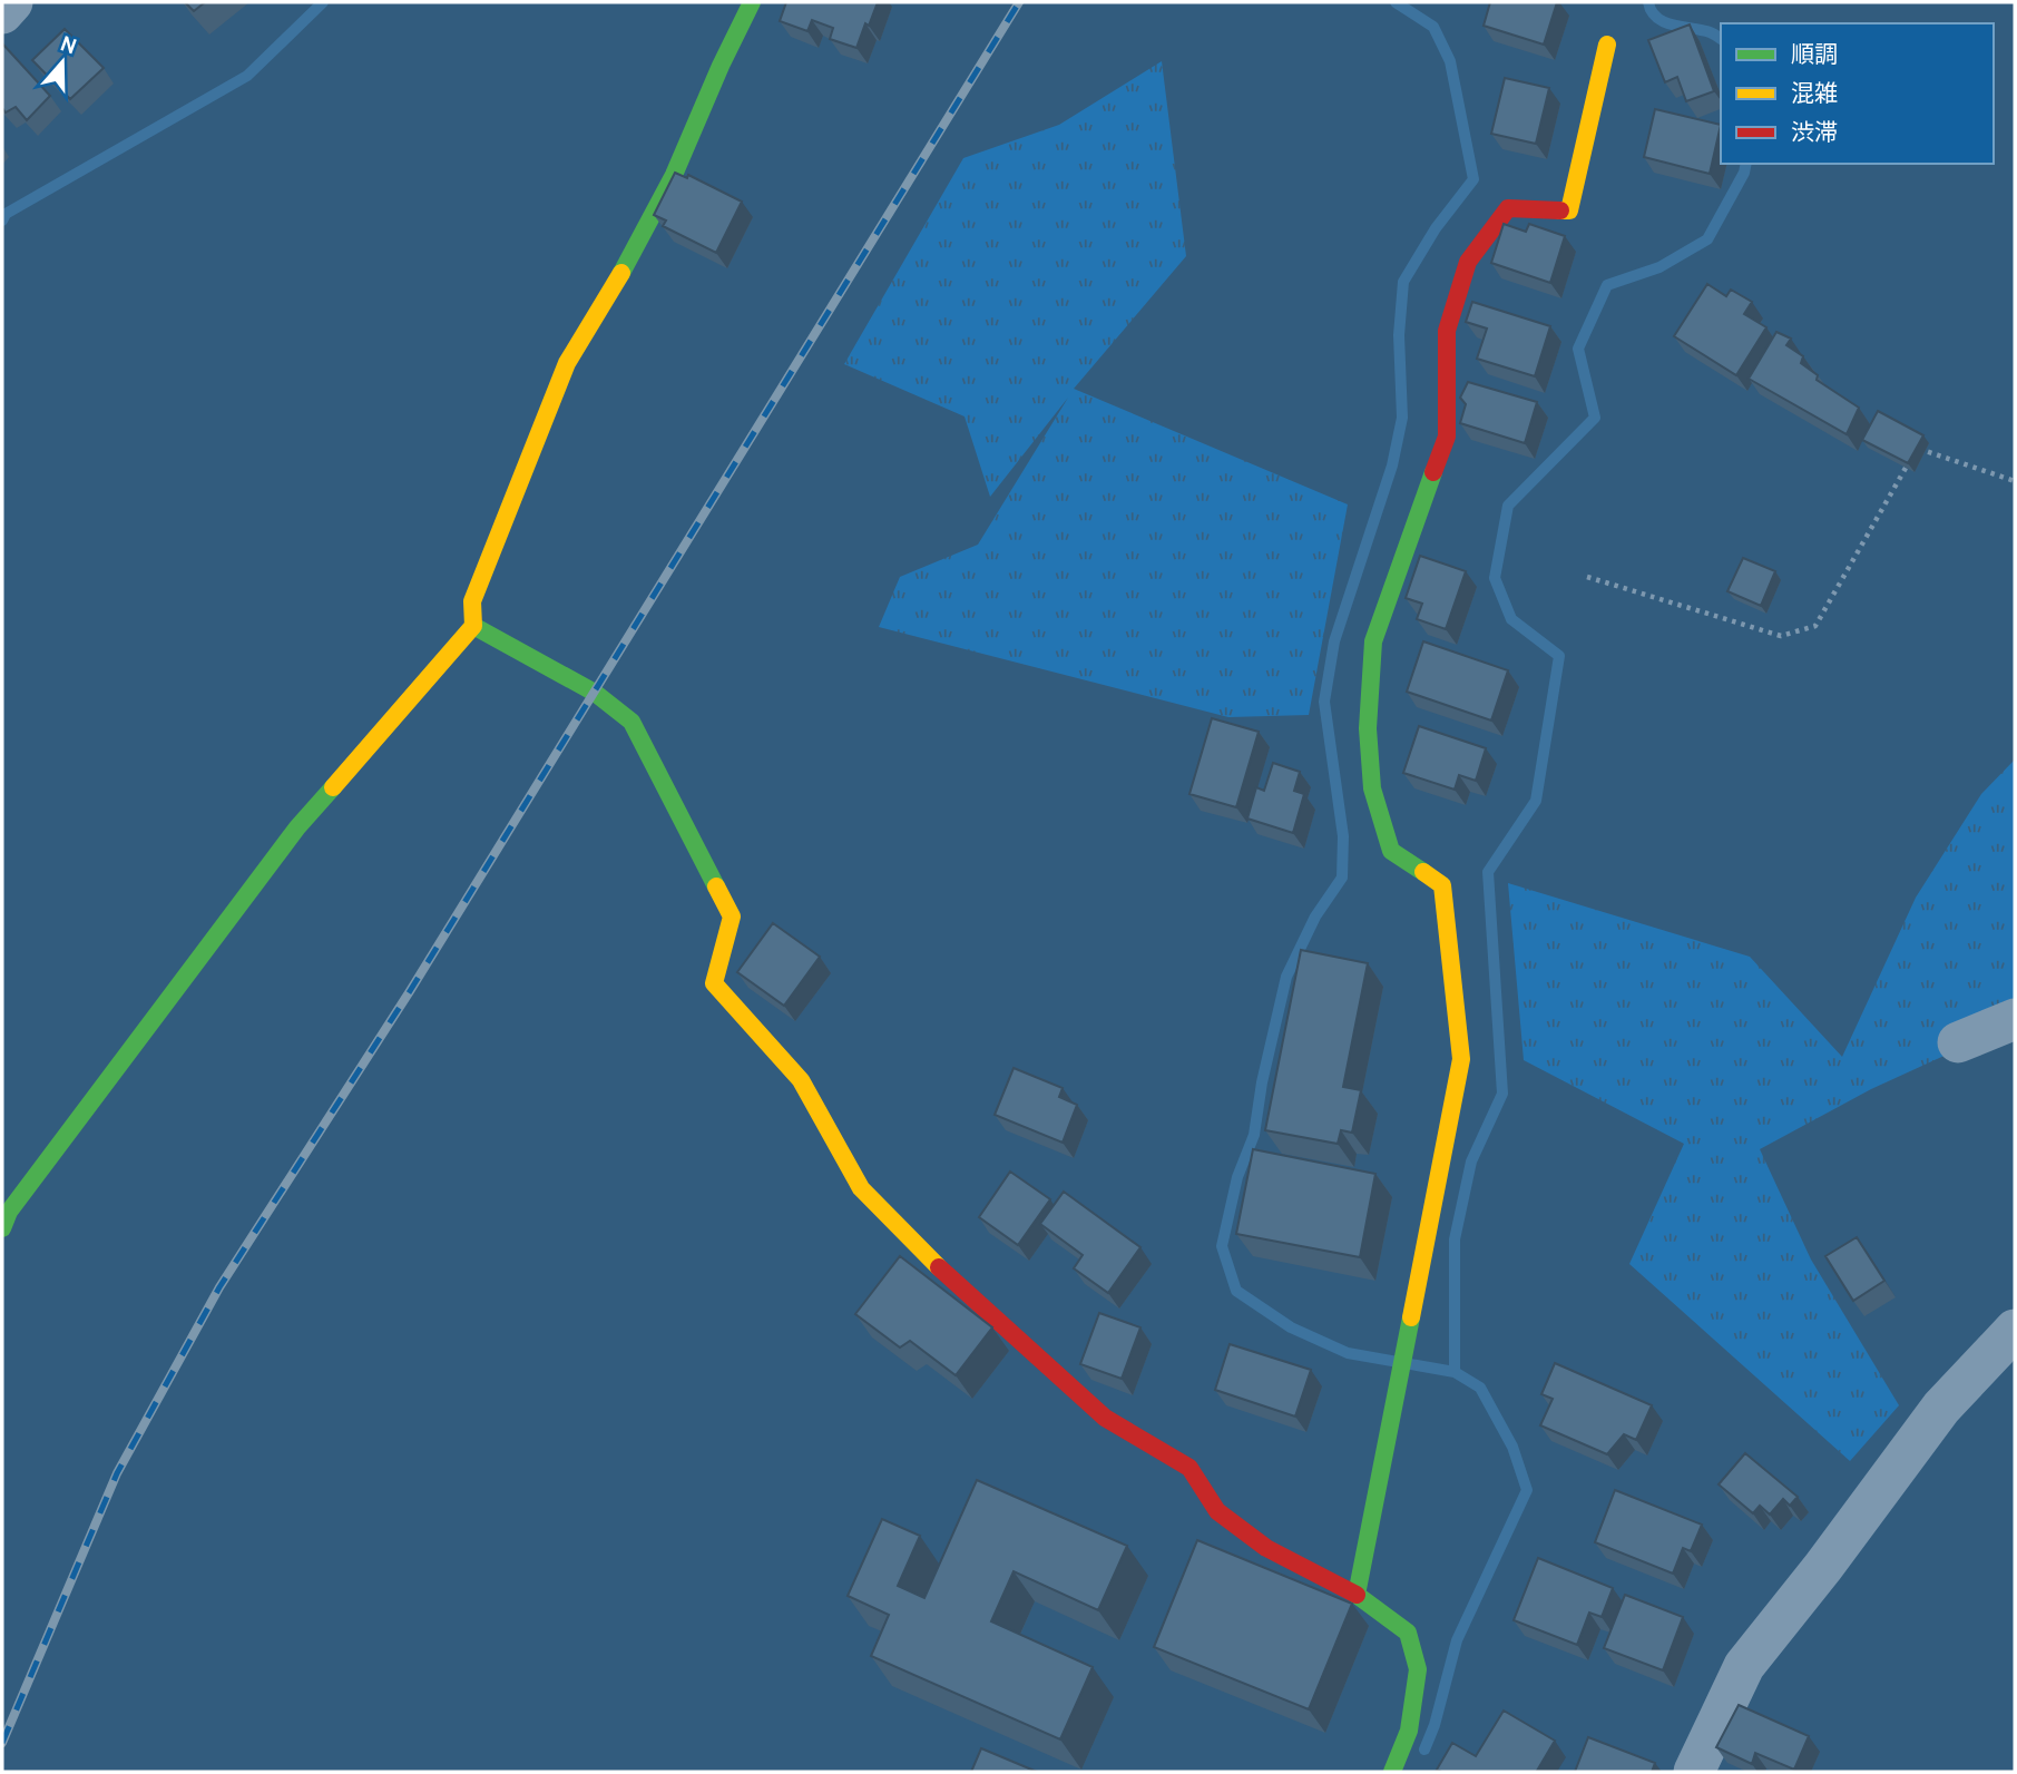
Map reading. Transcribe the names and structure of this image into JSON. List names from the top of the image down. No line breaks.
{"legend":["順調","混雑","渋滞"],"north":"top"}
